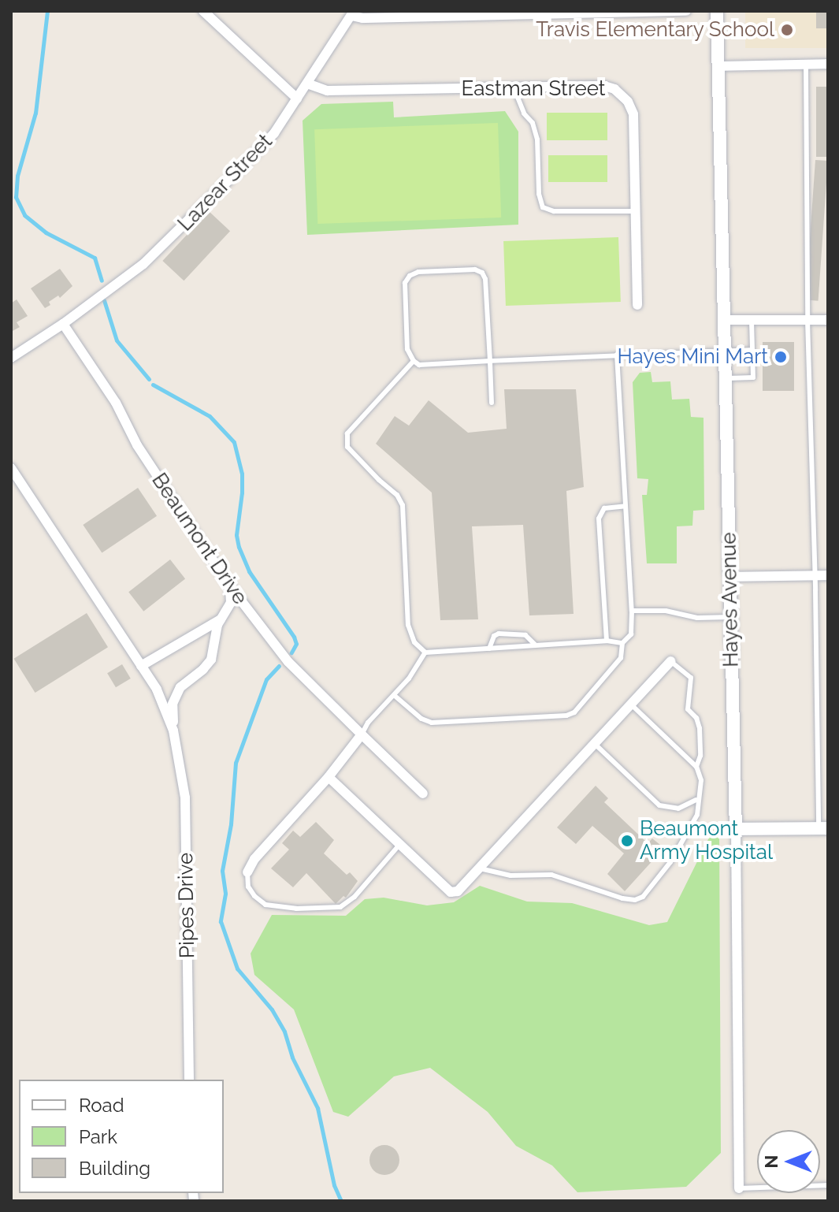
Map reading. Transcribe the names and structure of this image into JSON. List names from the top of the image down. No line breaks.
{"streets":{"street":["Eastman Street","Lazear Street","Beaumont Drive","Hayes Avenue","Pipes Drive"]},"crossings":[["Eastman Street","Lazear Street"],["Lazear Street","Beaumont Drive"],["Beaumont Drive","Pipes Drive"]],"places":["Travis Elementary School","Hayes Mini Mart","Beaumont Army Hospital"],"legend":["Road","Park","Building"],"north":"left"}
